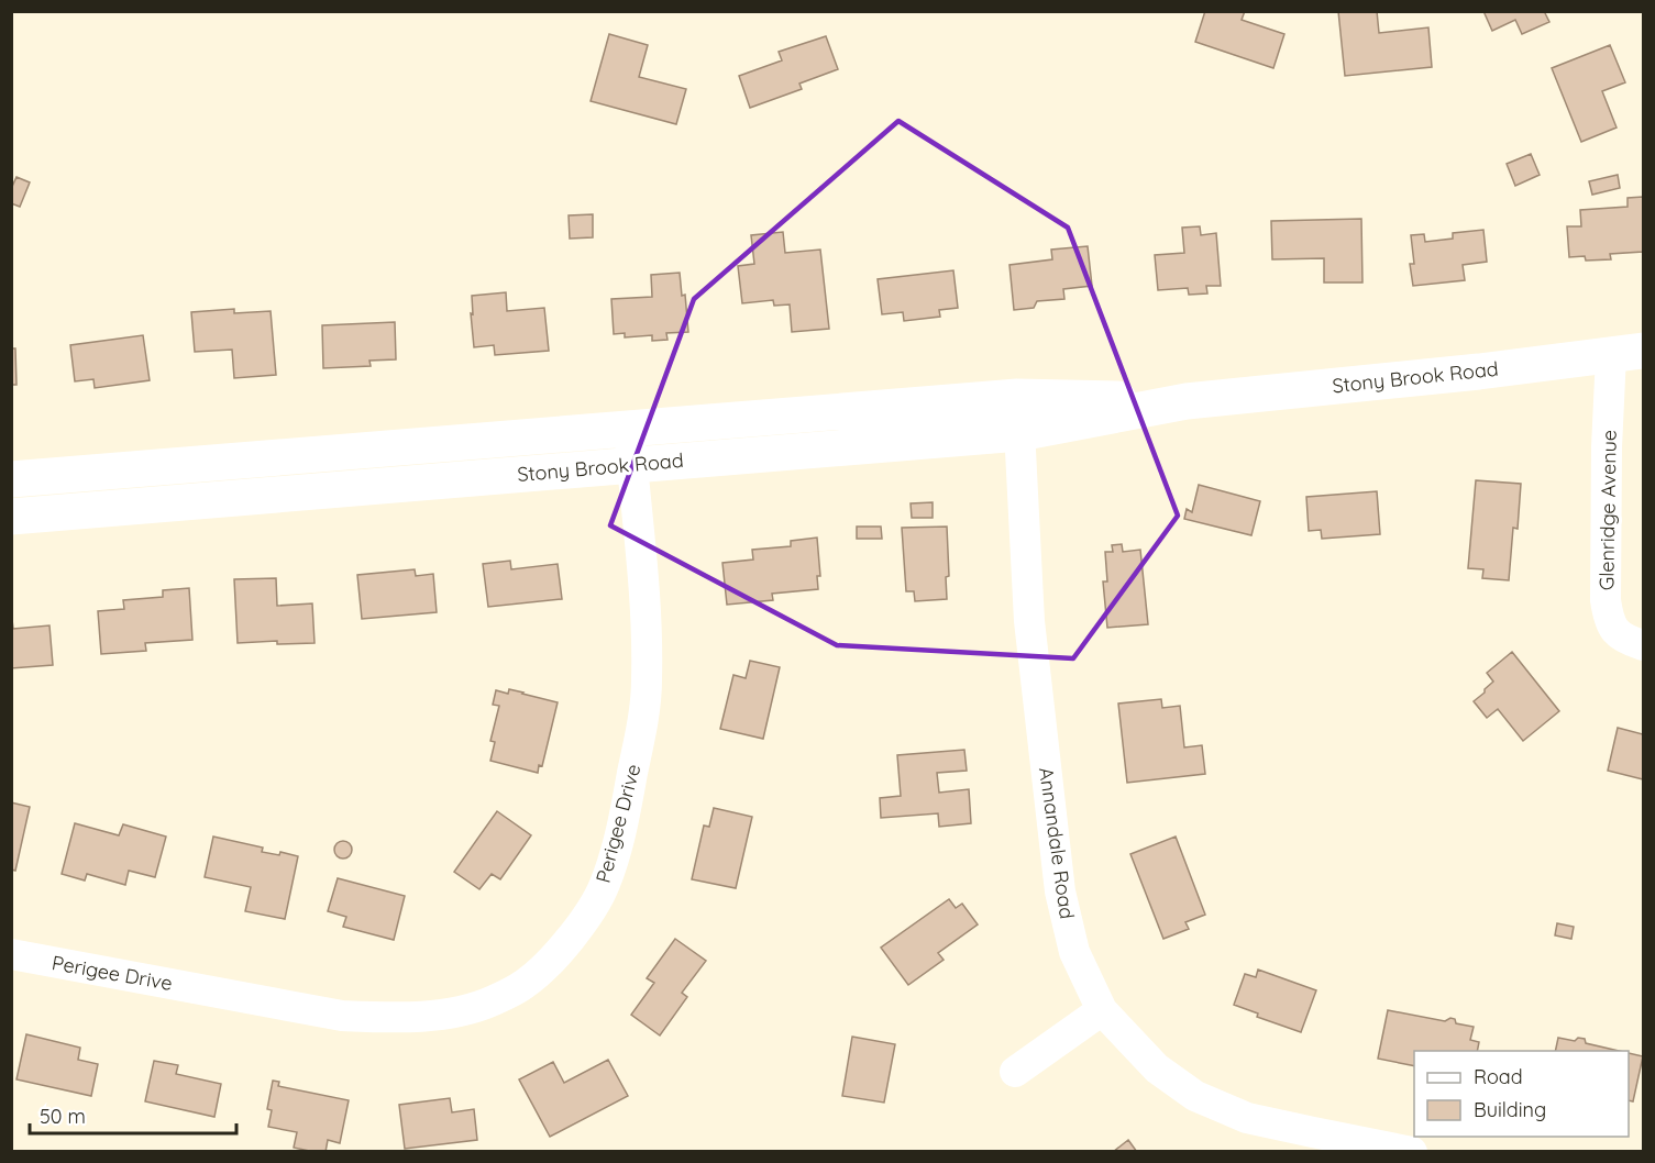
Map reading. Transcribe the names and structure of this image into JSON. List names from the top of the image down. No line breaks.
{"streets":{"main road":["Stony Brook Road"],"street":["Glenridge Avenue","Perigee Drive","Annandale Road"]},"crossings":[["Stony Brook Road","Glenridge Avenue"],["Stony Brook Road","Perigee Drive"],["Stony Brook Road","Annandale Road"]],"legend":["Road","Building"],"scale_bar":"50 m"}
